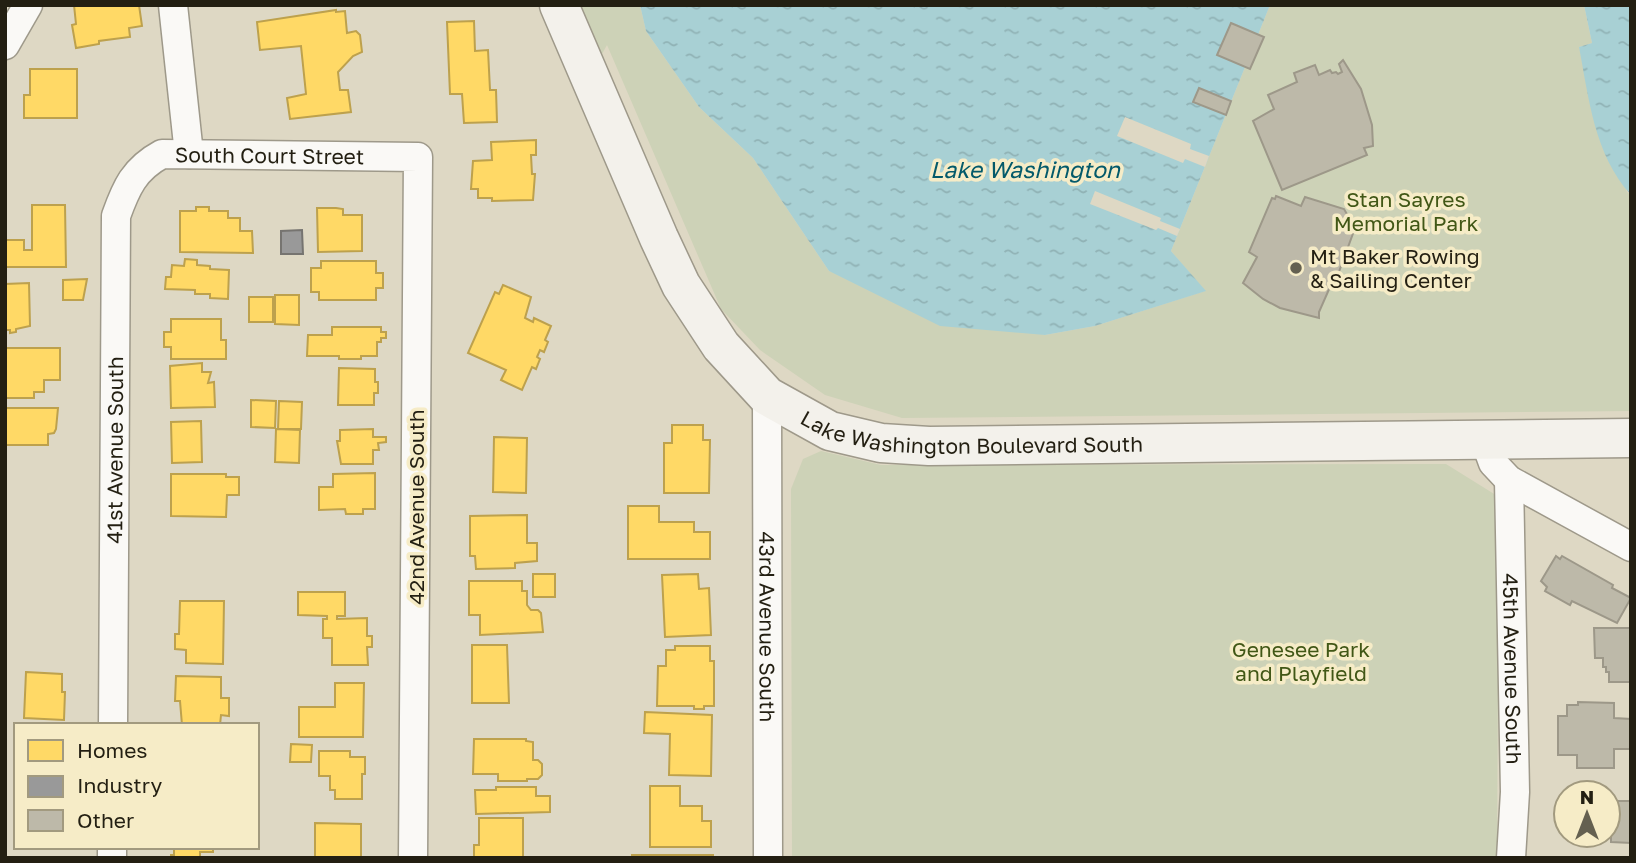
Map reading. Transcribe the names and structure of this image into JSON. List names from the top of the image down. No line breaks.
{"streets":{"main road":["Lake Washington Boulevard South"],"street":["South Court Street","41st Avenue South","42nd Avenue South","43rd Avenue South","45th Avenue South"]},"crossings":[["South Court Street","41st Avenue South"],["South Court Street","42nd Avenue South"],["Lake Washington Boulevard South","43rd Avenue South"]],"water":["Lake Washington"],"parks":["Stan Sayres Memorial Park","Genesee Park and Playfield"],"places":["Mt Baker Rowing & Sailing Center"],"legend":["Homes","Industry","Other"],"north":"top"}
